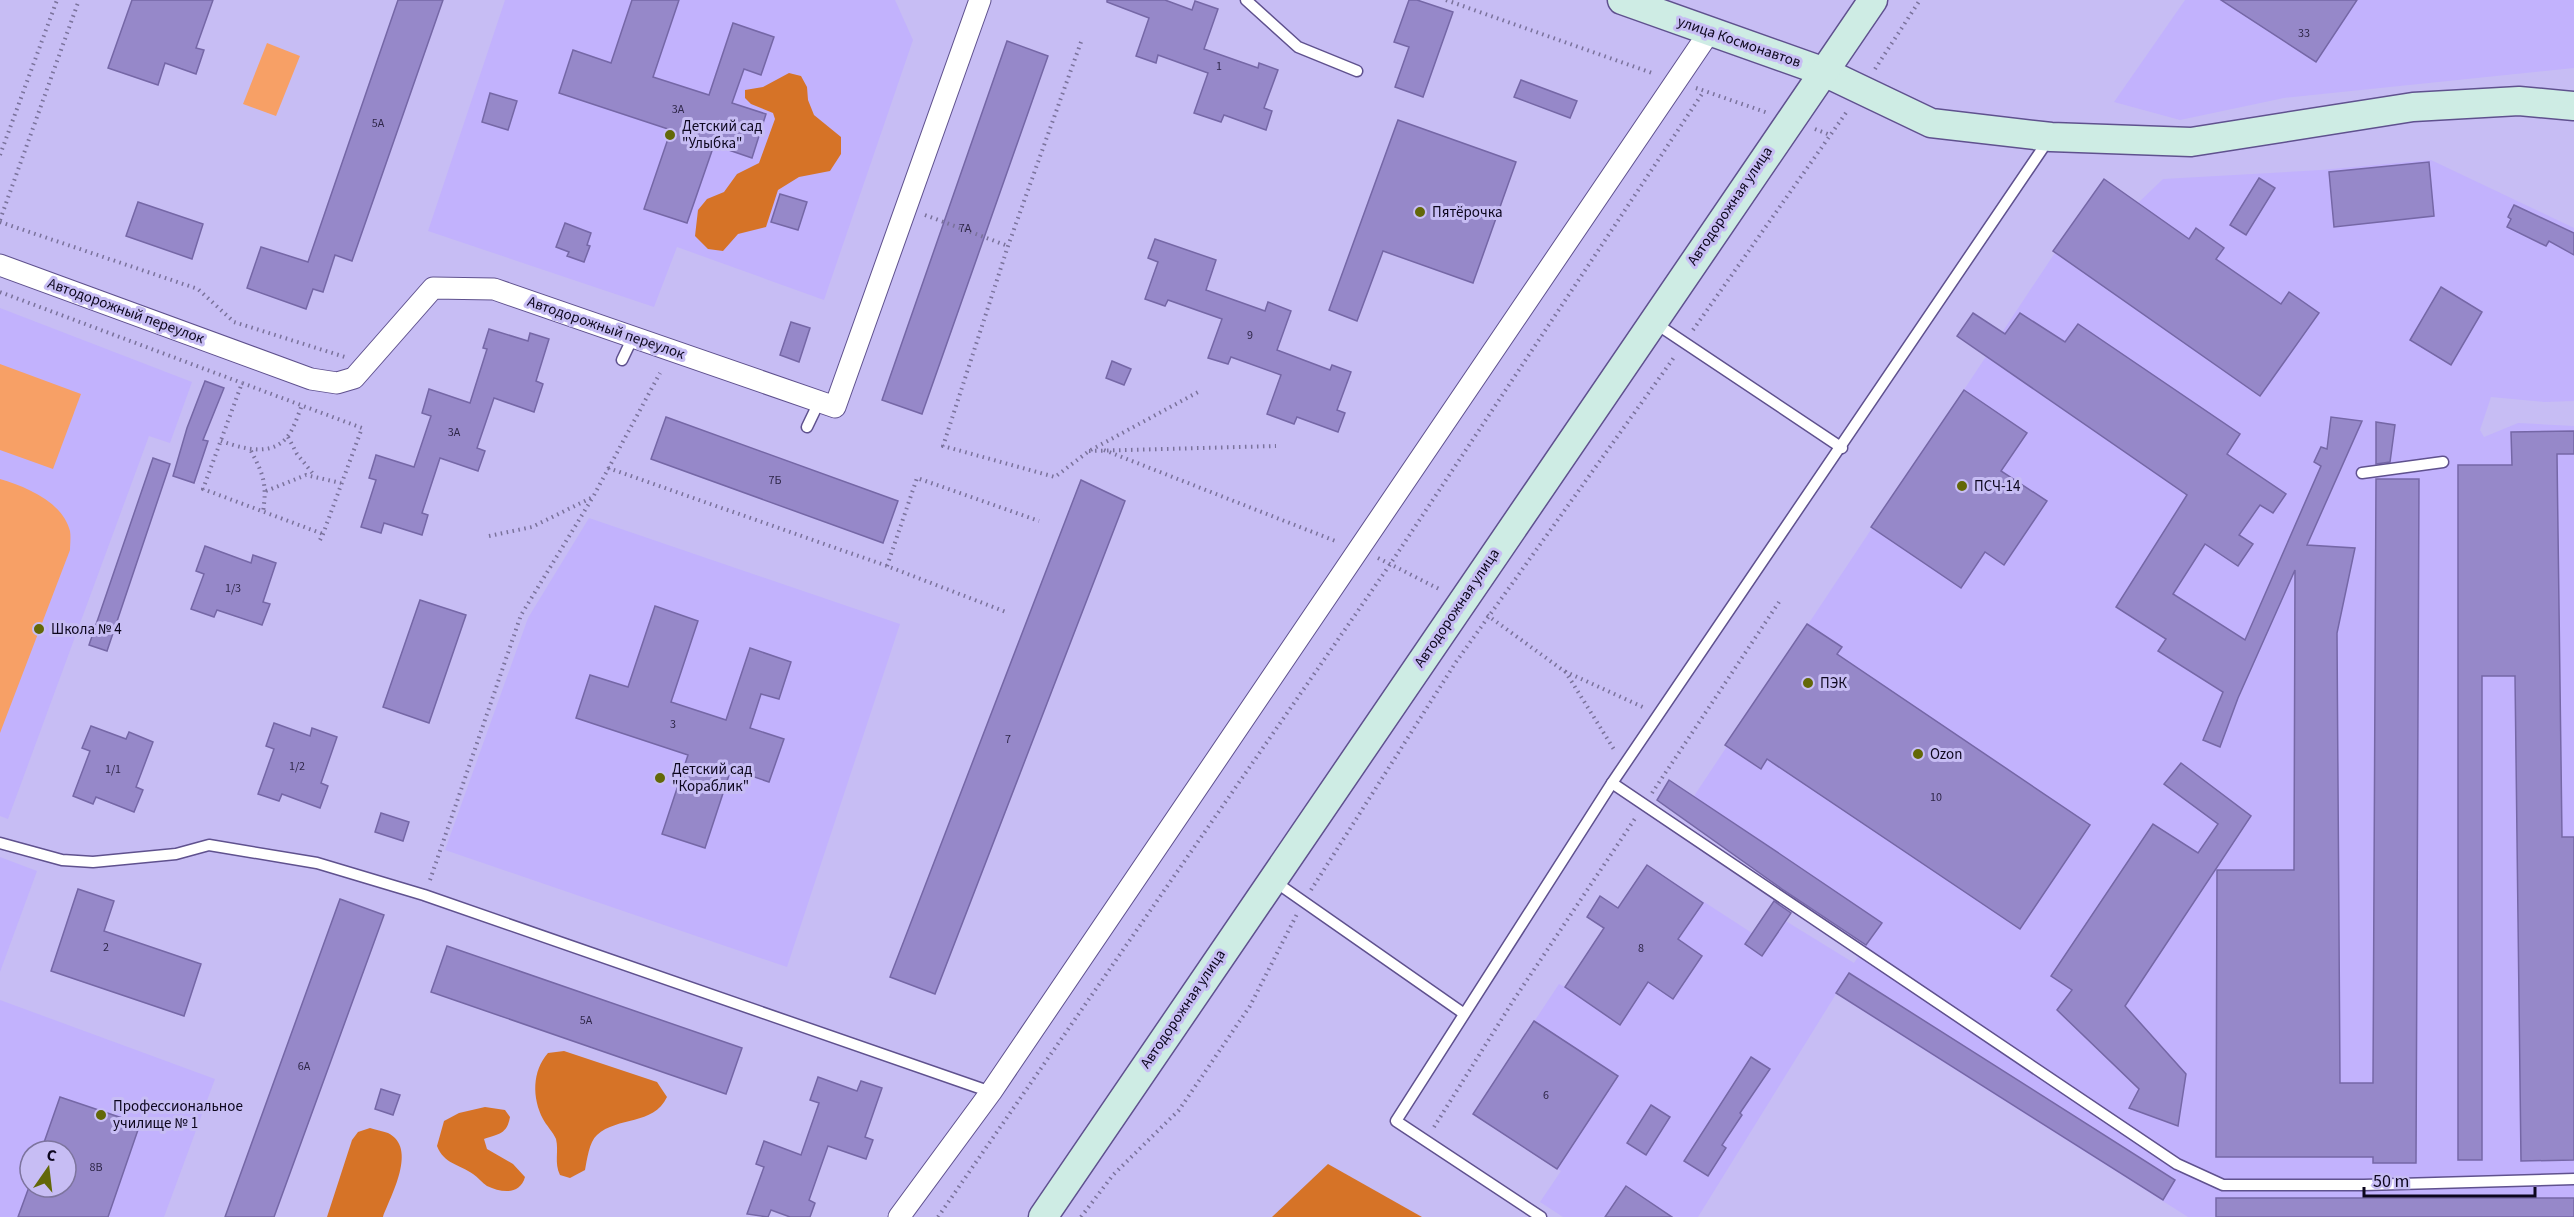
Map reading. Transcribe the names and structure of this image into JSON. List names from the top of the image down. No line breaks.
{"streets":{"main road":["улица Космонавтов","Автодорожная улица"],"street":["Автодорожный переулок"]},"crossings":[["улица Космонавтов","Автодорожная улица"]],"places":["Детский сад \"Улыбка\"","Пятёрочка","ПСЧ-14","Школа № 4","ПЭК","Ozon","Детский сад \"Кораблик\"","Профессиональное училище № 1"],"house_numbers":["33","1","3А","5А","7А","9","3А","7Б","1/3","3","7","1/2","1/1","10","2","8","5А","6А","6","8В"],"scale_bar":"50 m","north":"top"}
